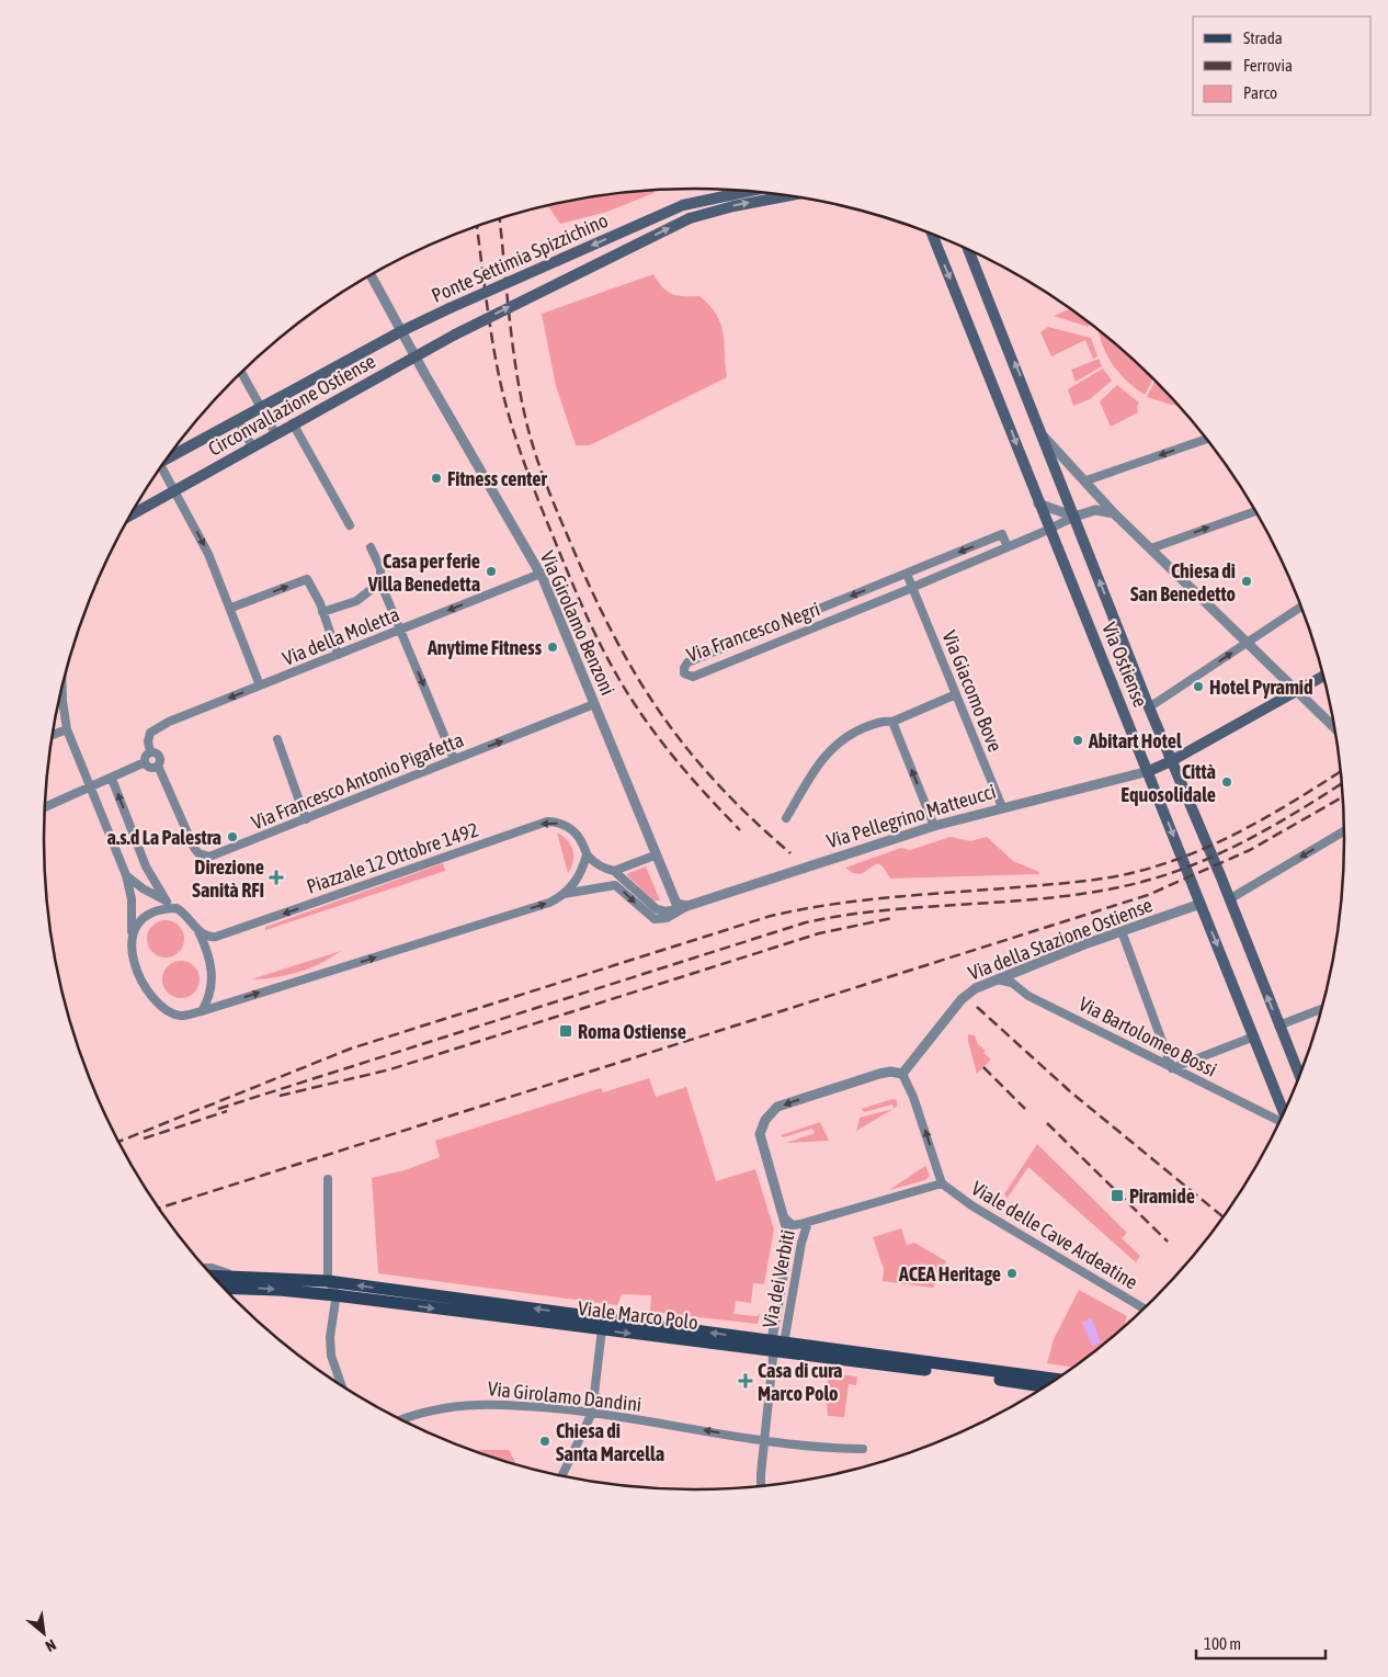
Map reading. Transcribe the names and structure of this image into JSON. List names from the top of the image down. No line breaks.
{"streets":{"main road":["Ponte Settimia Spizzichino","Circonvallazione Ostiense","Via Ostiense","Viale Marco Polo"],"street":["Via Girolamo Benzoni","Via Francesco Negri","Via della Moletta","Via Giacomo Bove","Via Francesco Antonio Pigafetta","Via Pellegrino Matteucci","Piazzale 12 Ottobre 1492","Via della Stazione Ostiense","Via Bartolomeo Bossi","Viale delle Cave Ardeatine","Via dei Verbiti","Via Girolamo Dandini"]},"crossings":[["Ponte Settimia Spizzichino","Circonvallazione Ostiense"],["Ponte Settimia Spizzichino","Via Girolamo Benzoni"],["Circonvallazione Ostiense","Via Girolamo Benzoni"],["Via Girolamo Benzoni","Via della Moletta"],["Via Girolamo Benzoni","Via Francesco Antonio Pigafetta"],["Via Girolamo Benzoni","Via Pellegrino Matteucci"],["Via Girolamo Benzoni","Piazzale 12 Ottobre 1492"],["Via Francesco Negri","Via Ostiense"],["Via Francesco Negri","Via Giacomo Bove"],["Via della Moletta","Via Francesco Antonio Pigafetta"],["Via Ostiense","Via Pellegrino Matteucci"],["Via Ostiense","Via della Stazione Ostiense"],["Via Giacomo Bove","Via Pellegrino Matteucci"],["Via Pellegrino Matteucci","Piazzale 12 Ottobre 1492"],["Via della Stazione Ostiense","Via Bartolomeo Bossi"],["Via della Stazione Ostiense","Via dei Verbiti"],["Via dei Verbiti","Viale Marco Polo"]],"one_way":["Via della Moletta","Via Girolamo Dandini"],"places":{"other":["Fitness center","Casa per ferie Villa Benedetta","Chiesa di San Benedetto","Anytime Fitness","Hotel Pyramid","Abitart Hotel","Città Equosolidale","a.s.d La Palestra","ACEA Heritage","Chiesa di Santa Marcella"],"health":["Direzione Sanità RFI","Casa di cura Marco Polo"],"transit":["Roma Ostiense","Piramide"]},"legend":["Strada","Ferrovia","Parco"],"scale_bar":"100 m","north":"bottom right"}
